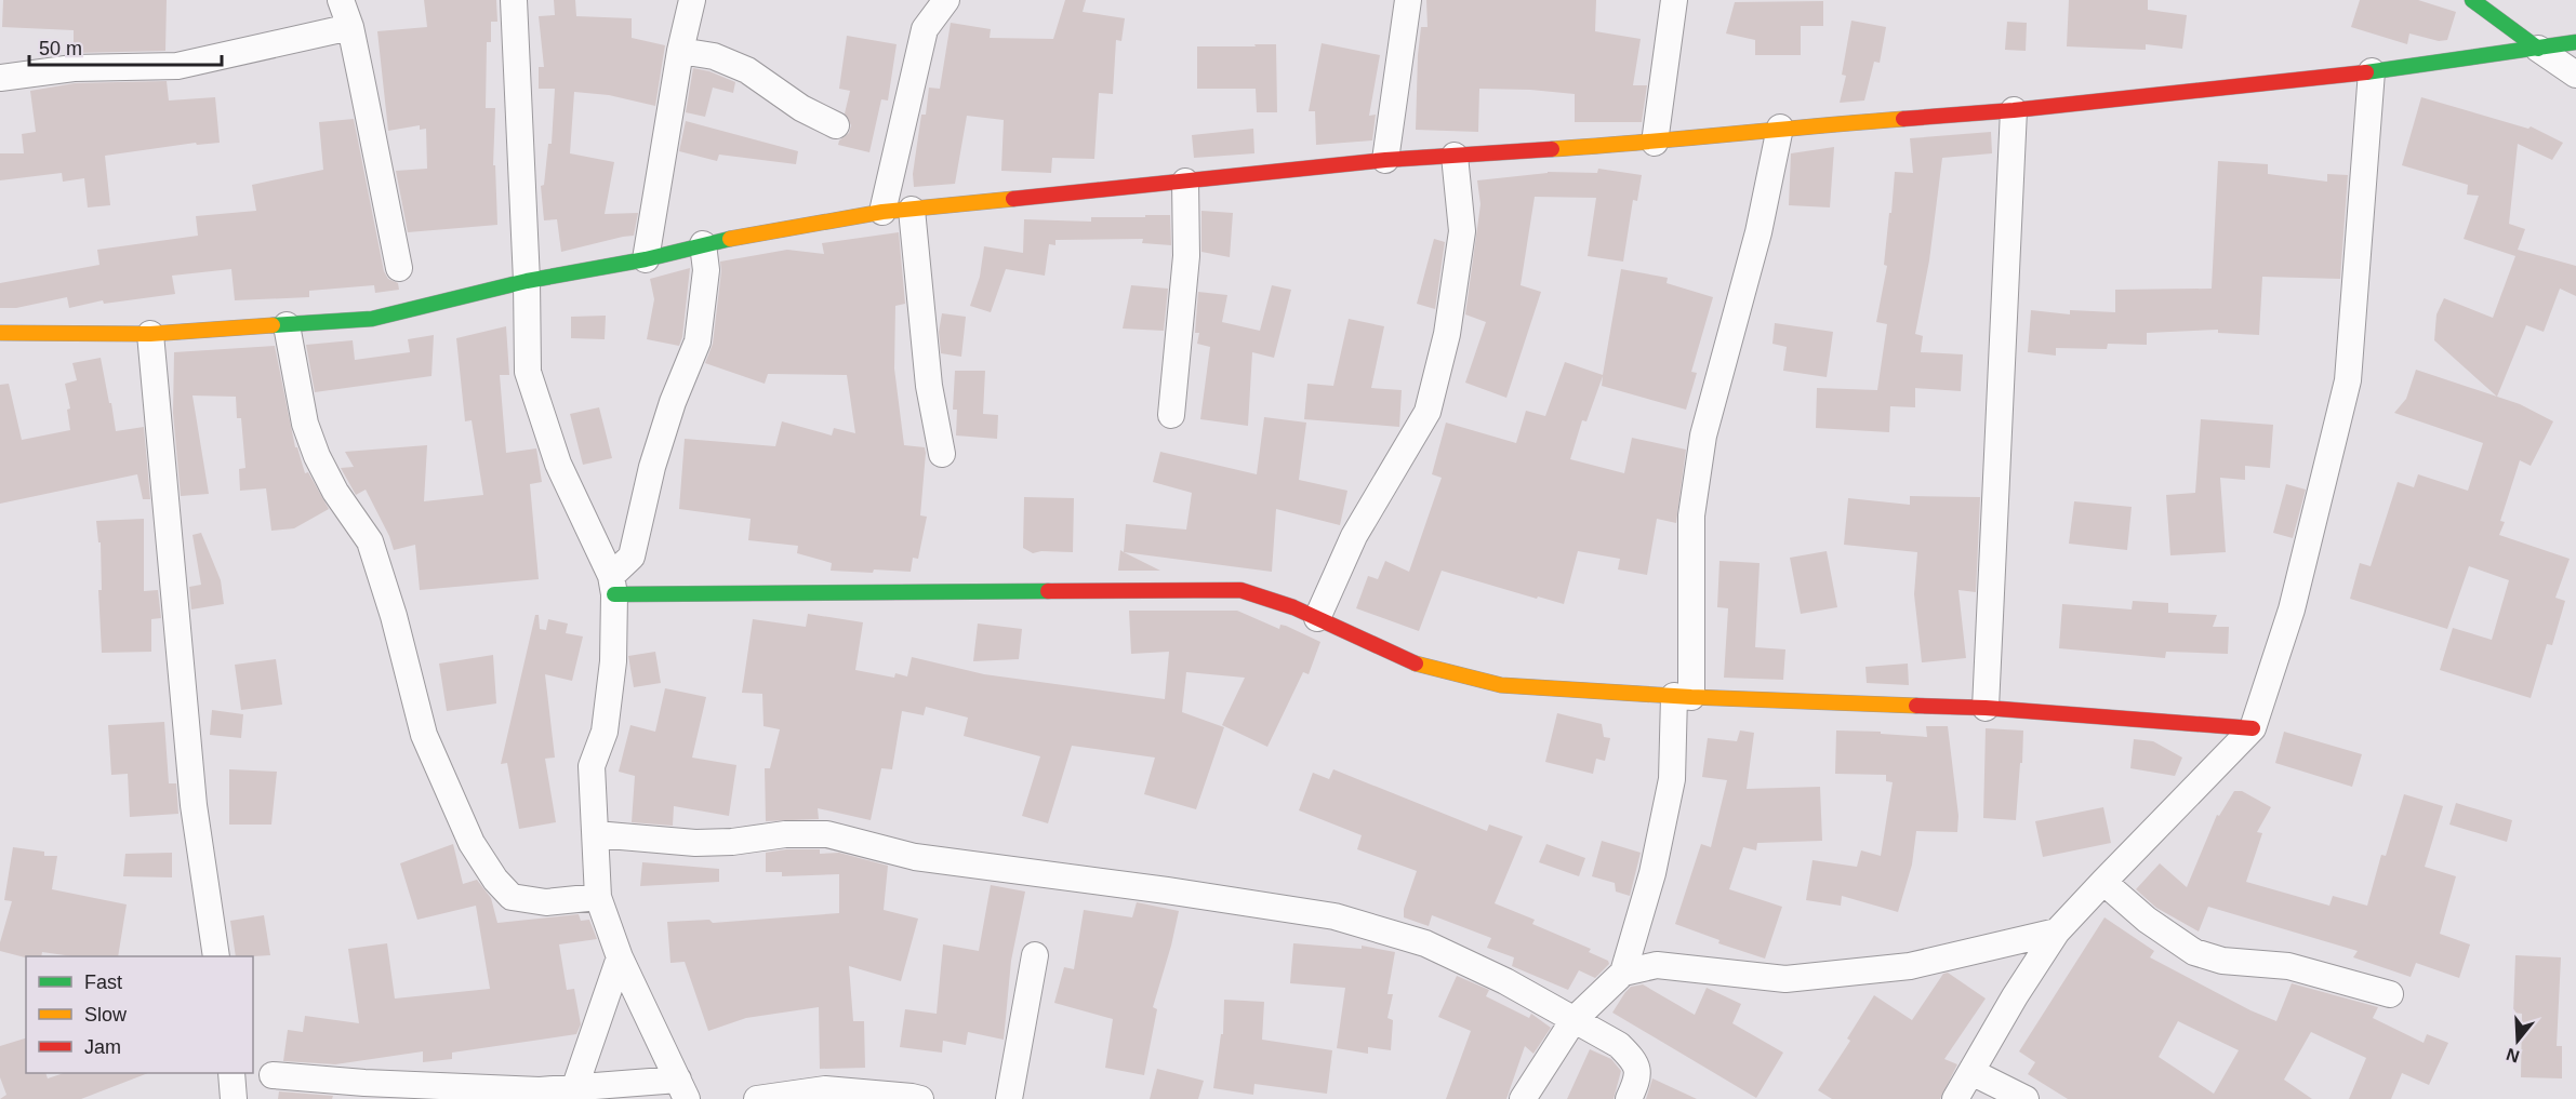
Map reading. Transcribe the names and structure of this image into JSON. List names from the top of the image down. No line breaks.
{"legend":["Fast","Slow","Jam"],"scale_bar":"50 m","north":"bottom"}
